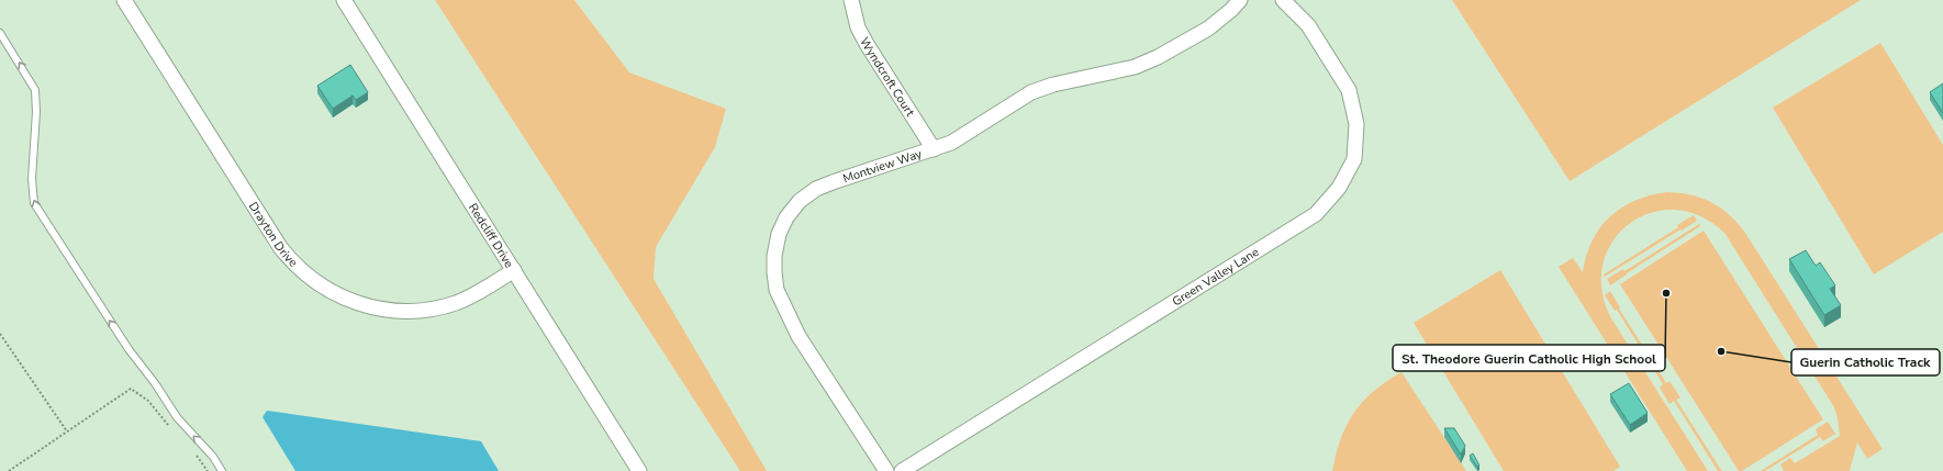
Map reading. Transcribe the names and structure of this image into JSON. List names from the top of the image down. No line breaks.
{"streets":{"street":["Wyndcroft Court","Montview Way","Drayton Drive","Redcliff Drive","Green Valley Lane"]},"crossings":[["Wyndcroft Court","Montview Way"],["Drayton Drive","Redcliff Drive"]],"places":["St. Theodore Guerin Catholic High School","Guerin Catholic Track"]}
